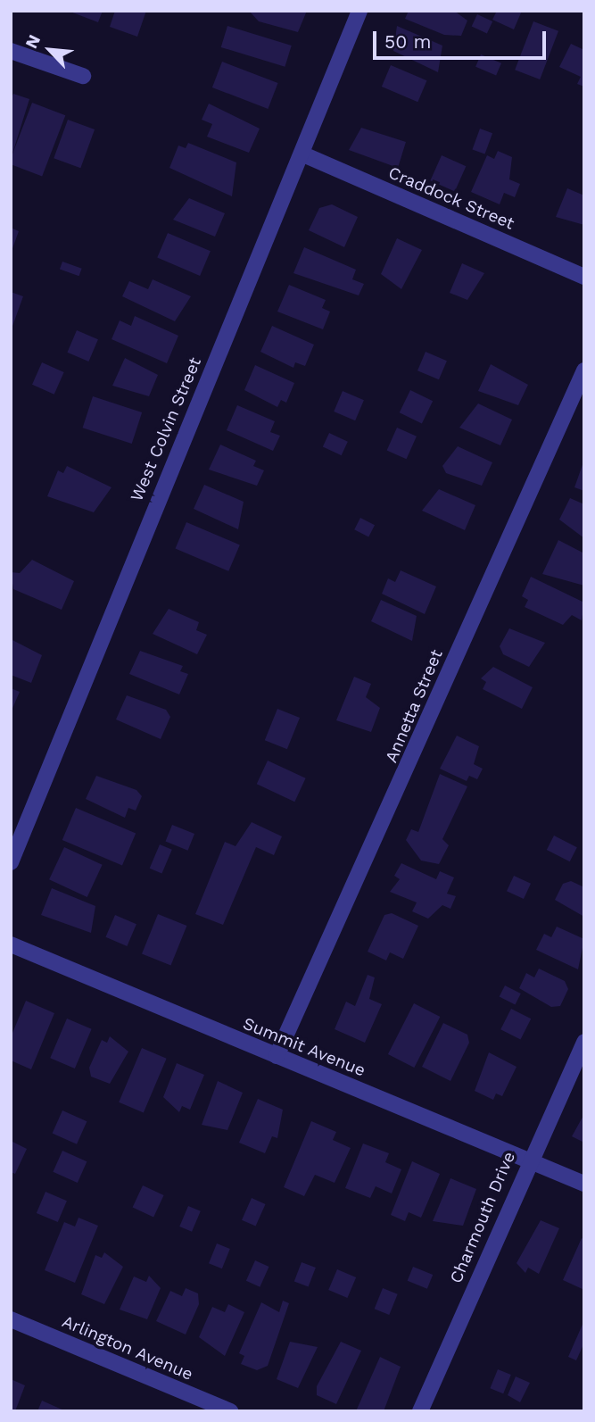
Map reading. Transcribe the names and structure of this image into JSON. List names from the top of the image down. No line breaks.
{"streets":{"street":["Craddock Street","West Colvin Street","Annetta Street","Summit Avenue","Charmouth Drive","Arlington Avenue"]},"crossings":[["Craddock Street","West Colvin Street"],["Annetta Street","Summit Avenue"],["Summit Avenue","Charmouth Drive"]],"scale_bar":"50 m","north":"top left"}
